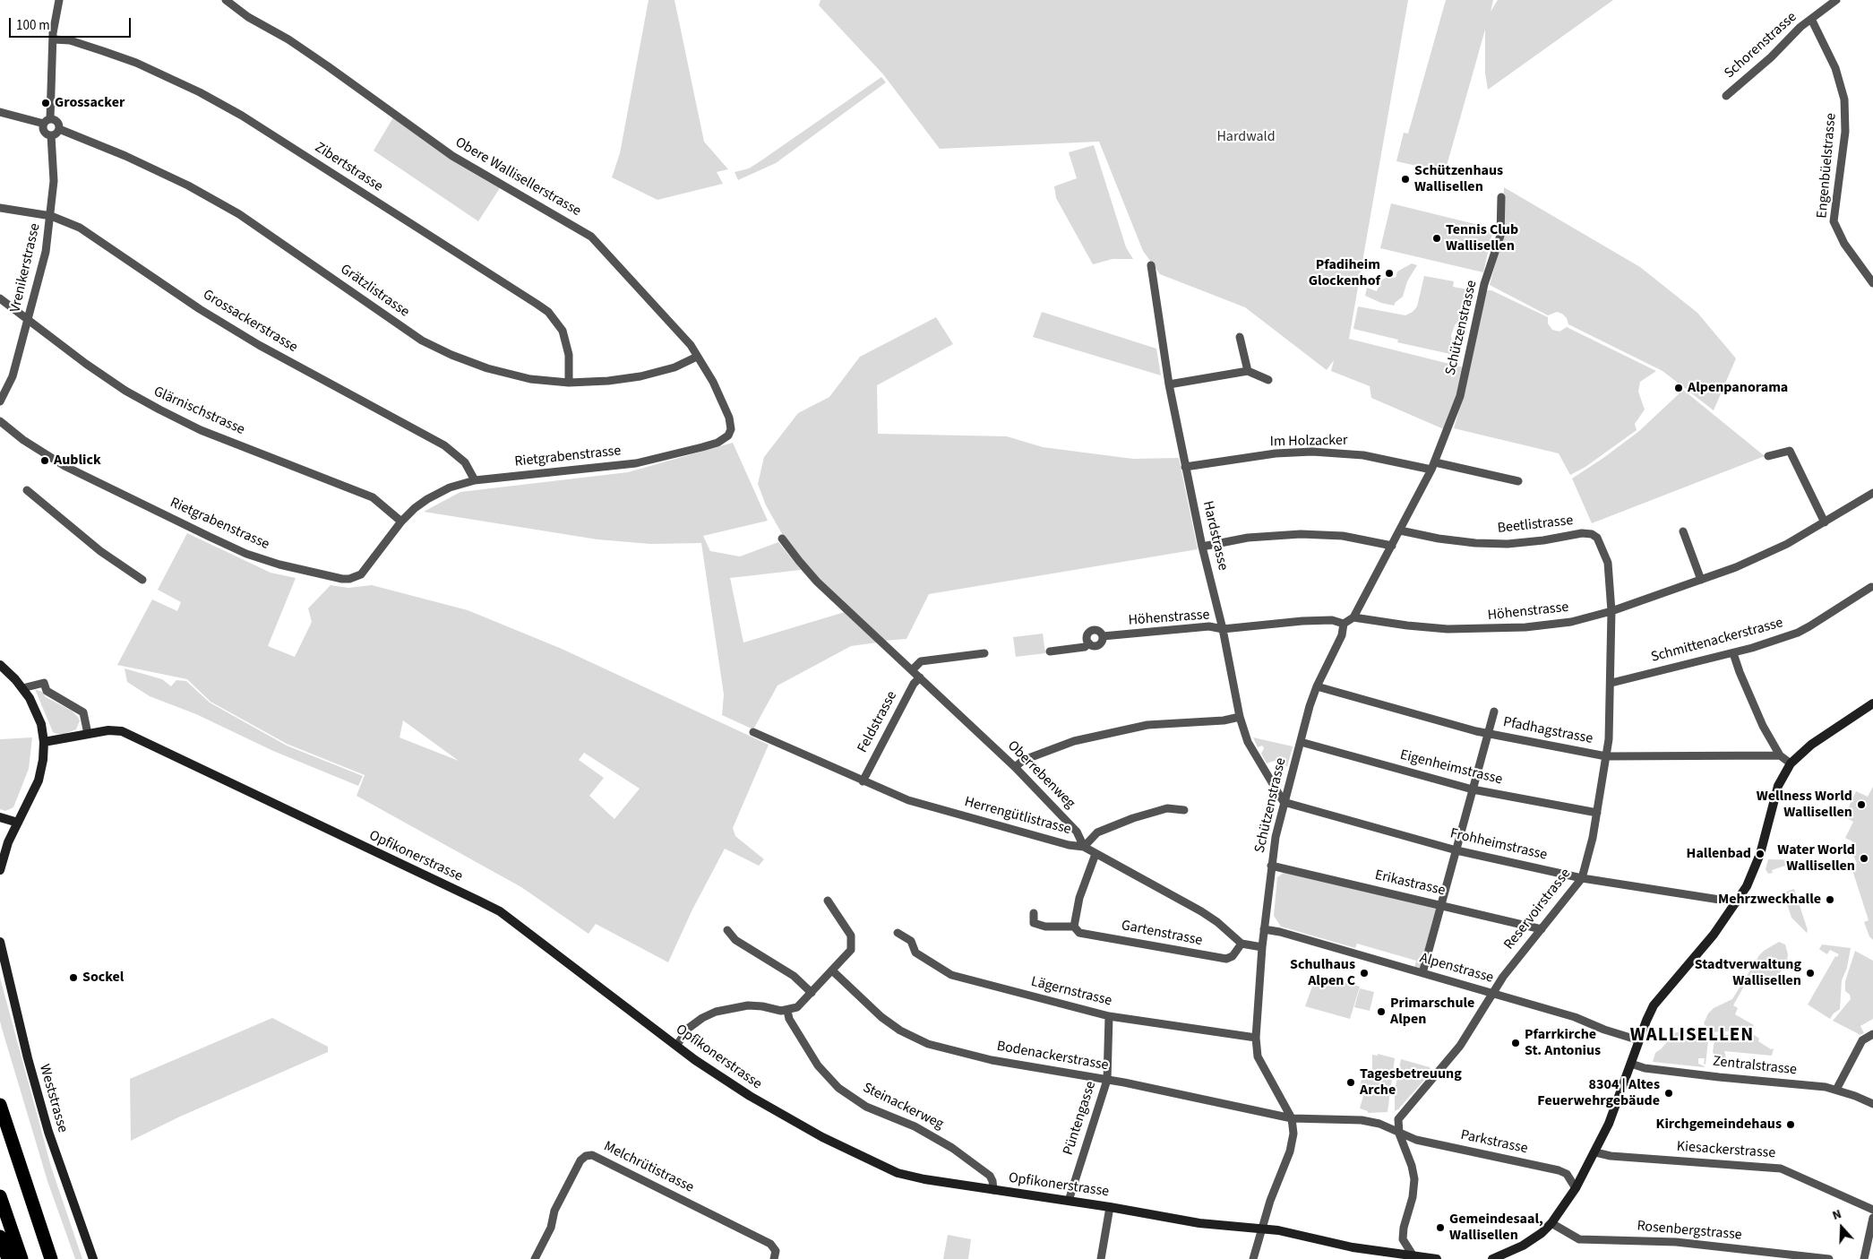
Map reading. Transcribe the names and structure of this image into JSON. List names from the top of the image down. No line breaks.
{"streets":{"street":["Schorenstrasse","Engenbüelstrasse","Zibertstrasse","Obere Wallisellerstrasse","Vrenikerstrasse","Grätzlistrasse","Grossackerstrasse","Schützenstrasse","Glärnischstrasse","Im Holzacker","Rietgrabenstrasse","Beetlistrasse","Hardstrasse","Höhenstrasse","Schmittenackerstrasse","Feldstrasse","Pfadhagstrasse","Eigenheimstrasse","Oberrebenweg","Herrengütlistrasse","Frohheimstrasse","Opfikonerstrasse","Erikastrasse","Reservoirstrasse","Gartenstrasse","Alpenstrasse","Lägernstrasse","Bodenackerstrasse","Zentralstrasse","Weststrasse","Steinackerweg","Püntengasse","Parkstrasse","Kiesackerstrasse","Melchrütistrasse","Rosenbergstrasse"]},"crossings":[["Schorenstrasse","Engenbüelstrasse"],["Zibertstrasse","Grätzlistrasse"],["Obere Wallisellerstrasse","Grätzlistrasse"],["Obere Wallisellerstrasse","Rietgrabenstrasse"],["Vrenikerstrasse","Grätzlistrasse"],["Vrenikerstrasse","Grossackerstrasse"],["Vrenikerstrasse","Glärnischstrasse"],["Grossackerstrasse","Rietgrabenstrasse"],["Schützenstrasse","Im Holzacker"],["Schützenstrasse","Beetlistrasse"],["Schützenstrasse","Hardstrasse"],["Schützenstrasse","Höhenstrasse"],["Schützenstrasse","Pfadhagstrasse"],["Schützenstrasse","Eigenheimstrasse"],["Schützenstrasse","Frohheimstrasse"],["Schützenstrasse","Opfikonerstrasse"],["Schützenstrasse","Erikastrasse"],["Schützenstrasse","Alpenstrasse"],["Schützenstrasse","Lägernstrasse"],["Schützenstrasse","Bodenackerstrasse"],["Glärnischstrasse","Rietgrabenstrasse"],["Im Holzacker","Hardstrasse"],["Beetlistrasse","Höhenstrasse"],["Beetlistrasse","Reservoirstrasse"],["Hardstrasse","Höhenstrasse"],["Hardstrasse","Frohheimstrasse"],["Höhenstrasse","Reservoirstrasse"],["Schmittenackerstrasse","Reservoirstrasse"],["Feldstrasse","Oberrebenweg"],["Feldstrasse","Herrengütlistrasse"],["Pfadhagstrasse","Reservoirstrasse"],["Eigenheimstrasse","Reservoirstrasse"],["Oberrebenweg","Herrengütlistrasse"],["Herrengütlistrasse","Gartenstrasse"],["Frohheimstrasse","Reservoirstrasse"],["Opfikonerstrasse","Steinackerweg"],["Opfikonerstrasse","Püntengasse"],["Erikastrasse","Reservoirstrasse"],["Reservoirstrasse","Alpenstrasse"],["Reservoirstrasse","Bodenackerstrasse"],["Reservoirstrasse","Parkstrasse"],["Lägernstrasse","Püntengasse"],["Bodenackerstrasse","Püntengasse"],["Bodenackerstrasse","Parkstrasse"]],"districts":["WALLISELLEN"],"parks":["Hardwald"],"places":["Grossacker","Schützenhaus Wallisellen","Tennis Club Wallisellen","Pfadiheim Glockenhof","Alpenpanorama","Aublick","Wellness World Wallisellen","Hallenbad","Water World Wallisellen","Mehrzweckhalle","Schulhaus Alpen C","Stadtverwaltung Wallisellen","Sockel","Primarschule Alpen","Pfarrkirche St. Antonius","Tagesbetreuung Arche","8304 | Altes Feuerwehrgebäude","Kirchgemeindehaus","Gemeindesaal, Wallisellen"],"scale_bar":"100 m","north":"top"}
